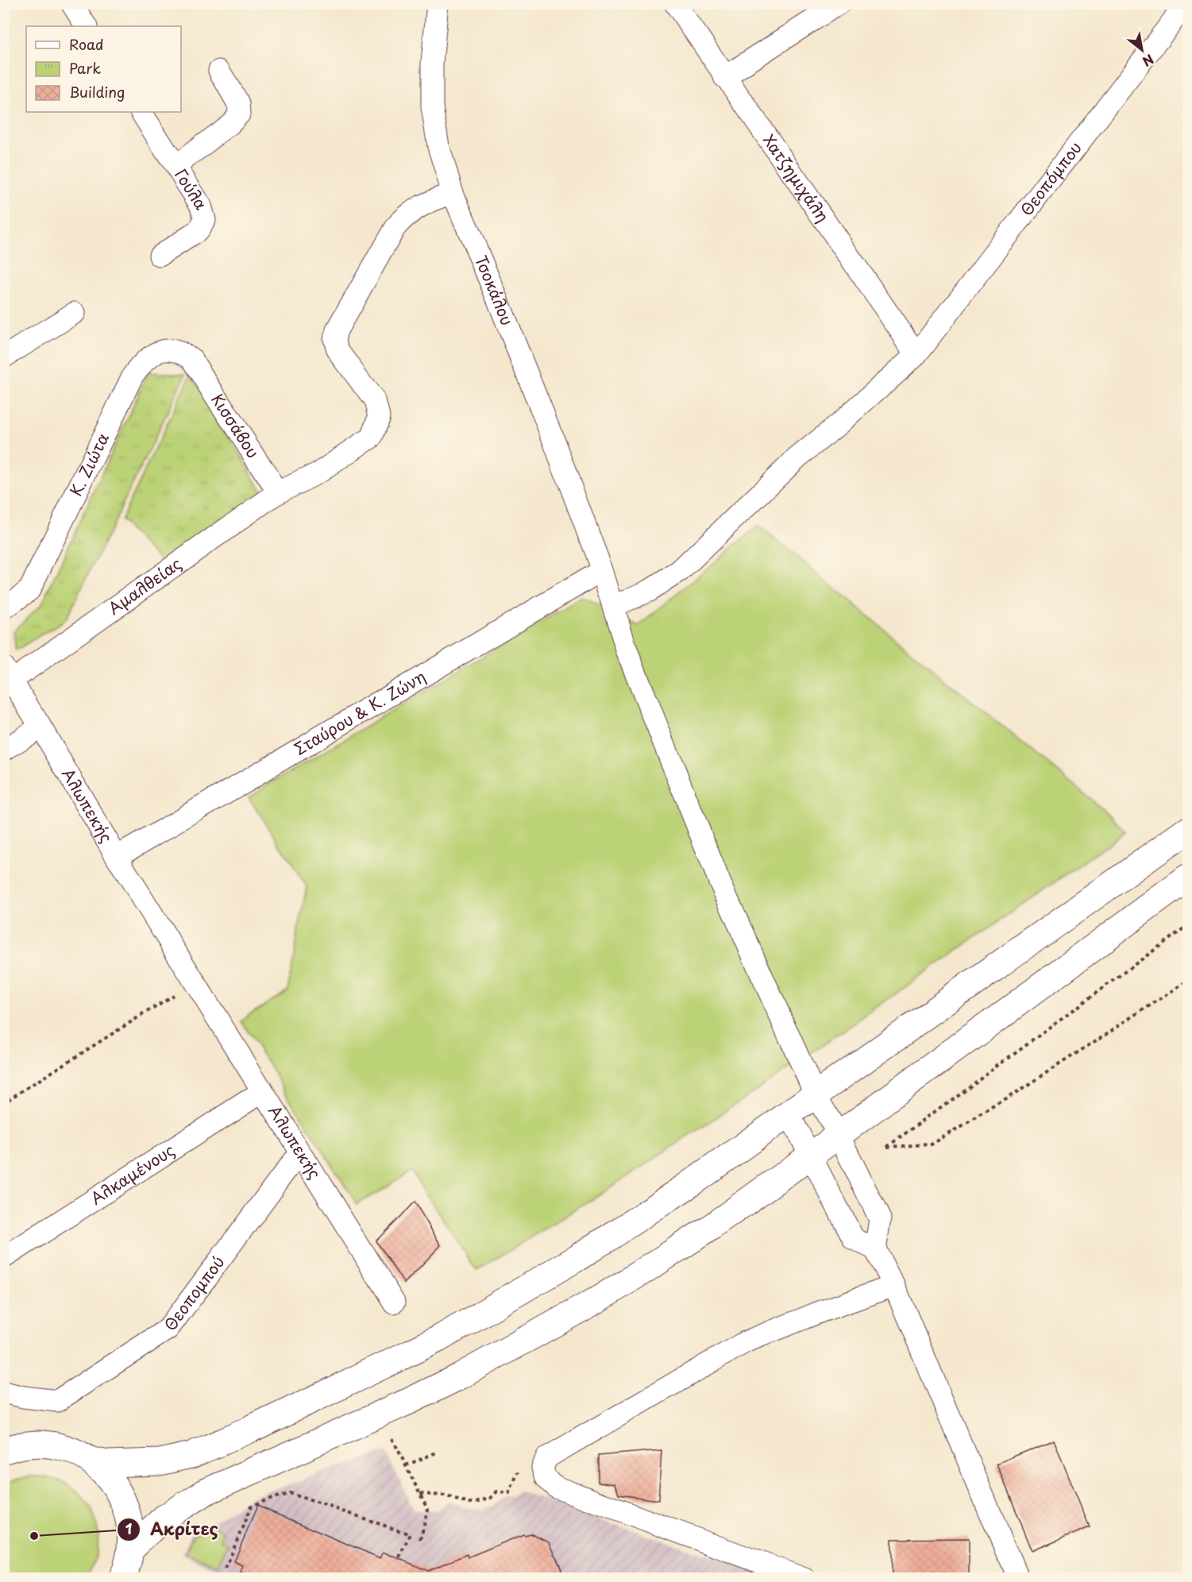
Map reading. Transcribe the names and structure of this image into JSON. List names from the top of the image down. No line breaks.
{"streets":{"street":["Χατζημιχάλη","Θεοπόμπου","Γούλα","Τσοκάλου","Κισσάβου","Κ. Ζιώτα","Αμαλθείας","Σταύρου & Κ. Ζώνη","Αλωπεκής","Αλκαμένους","Θεοπομπού"]},"crossings":[["Χατζημιχάλη","Θεοπόμπου"],["Θεοπόμπου","Τσοκάλου"],["Τσοκάλου","Αμαλθείας"],["Τσοκάλου","Σταύρου & Κ. Ζώνη"],["Κισσάβου","Κ. Ζιώτα"],["Κισσάβου","Αμαλθείας"],["Αμαλθείας","Αλωπεκής"],["Σταύρου & Κ. Ζώνη","Αλωπεκής"],["Αλωπεκής","Αλκαμένους"],["Αλωπεκής","Θεοπομπού"]],"places":["Ακρίτες"],"legend":["Road","Park","Building"],"north":"bottom right"}
